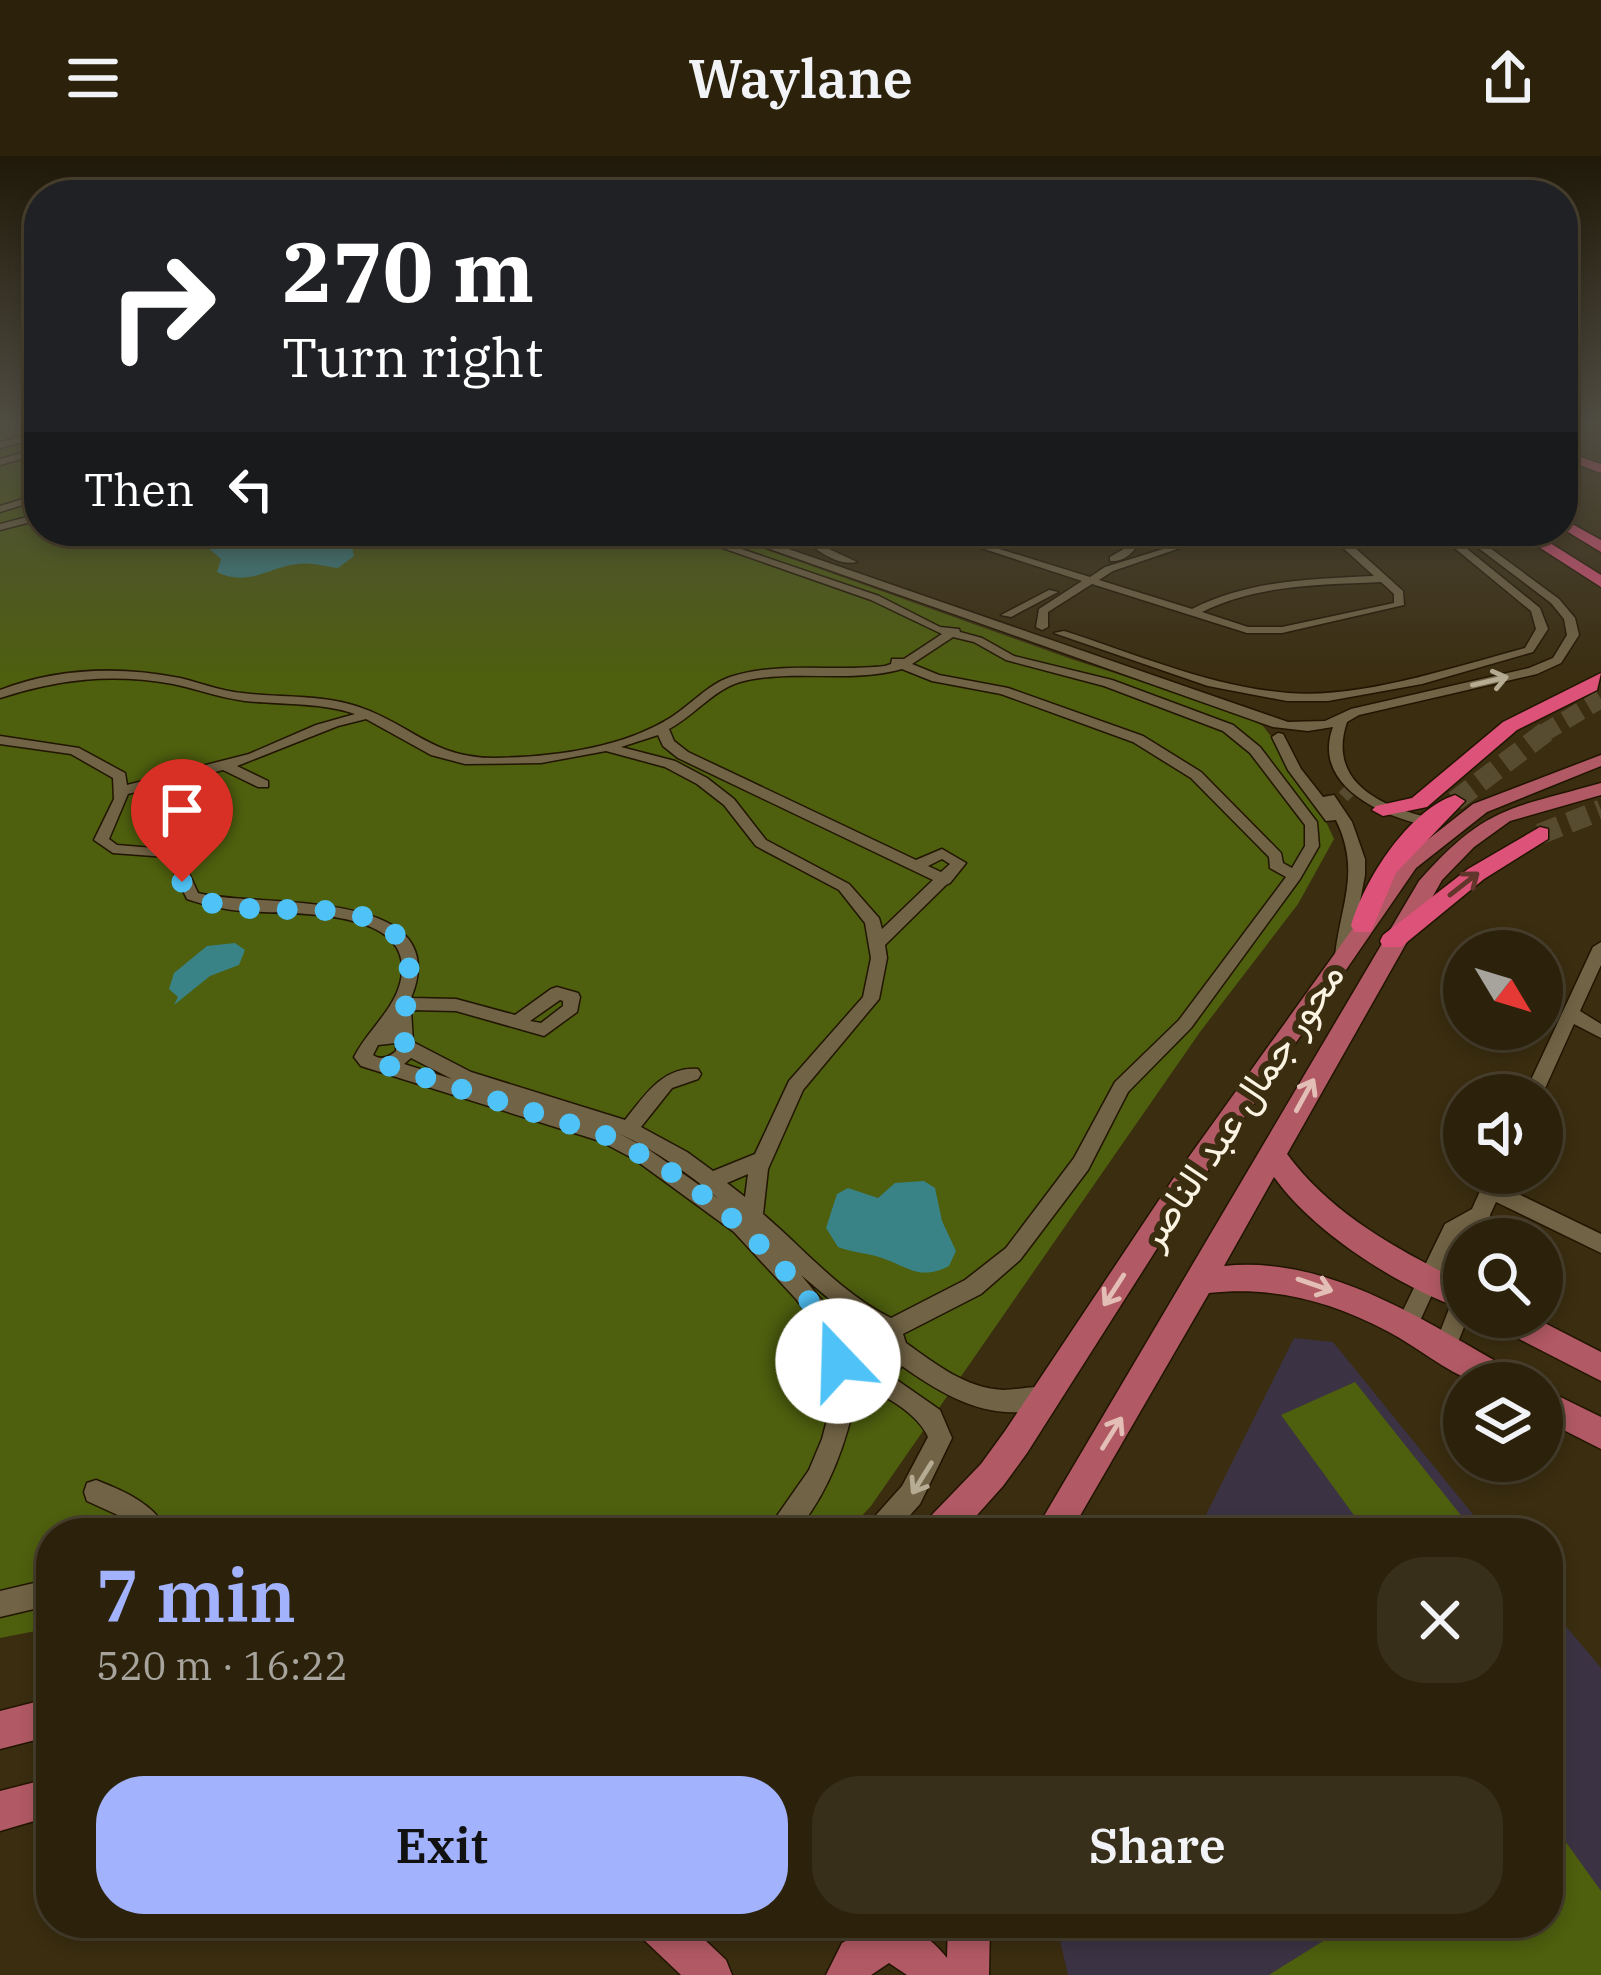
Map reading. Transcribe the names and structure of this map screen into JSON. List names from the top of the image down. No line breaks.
{"streets":{"main road":["محور جمال عبد الناصر"]},"north":"bottom right","page":{"header":"Waylane","turn":["270 m","Turn right"],"then":"Then","heading":["7 min","520 m · 16:22"],"buttons":["Exit","Share"]}}
